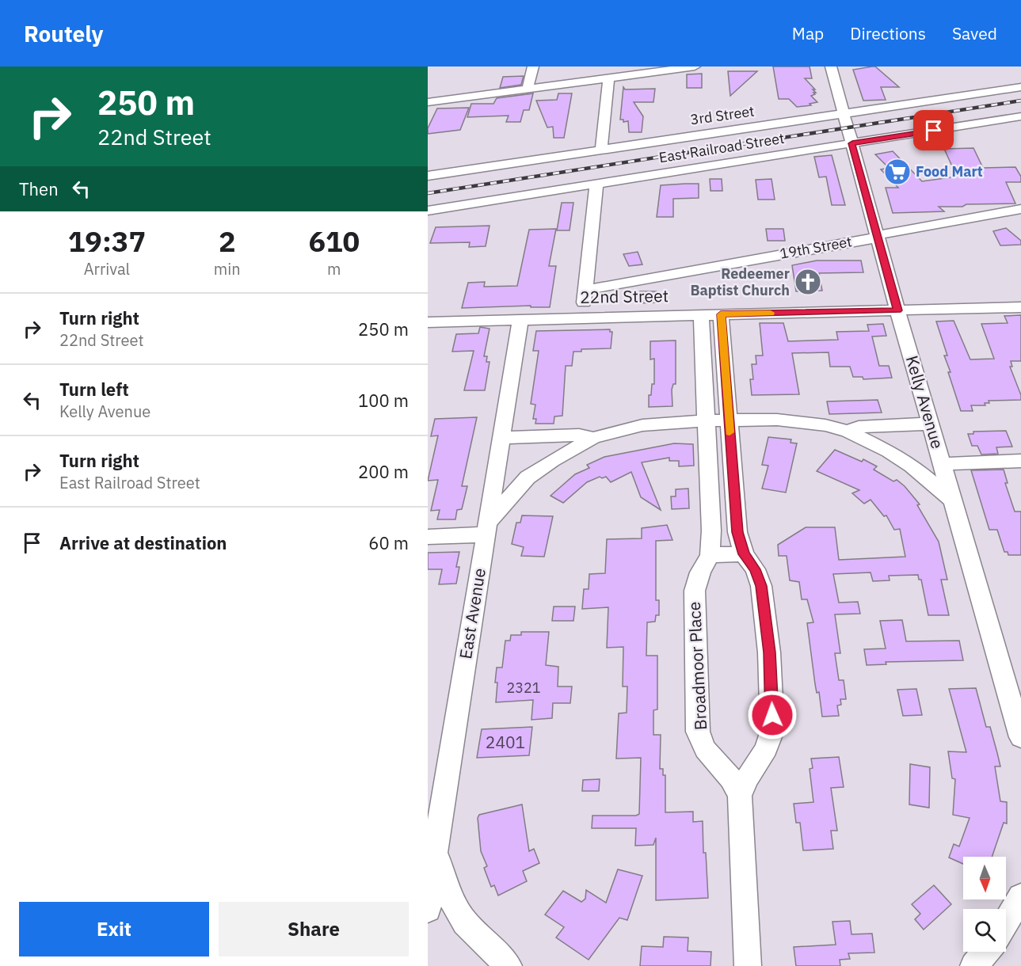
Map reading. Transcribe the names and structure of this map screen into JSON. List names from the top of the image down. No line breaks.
{"streets":{"street":["3rd Street","East Railroad Street","19th Street","22nd Street","Kelly Avenue","East Avenue","Broadmoor Place"]},"crossings":[["3rd Street","Kelly Avenue"],["East Railroad Street","Kelly Avenue"],["19th Street","Kelly Avenue"],["22nd Street","Kelly Avenue"],["22nd Street","East Avenue"],["22nd Street","Broadmoor Place"]],"places":{"supermarket":["Food Mart"],"church":["Redeemer Baptist Church"]},"house_numbers":["2321","2401"],"north":"bottom","page":{"header":"Routely","nav":["Map","Directions","Saved"],"turn":["250 m","22nd Street"],"then":"Then","eta":["19:37","Arrival","2","min","610","m"],"list":[{"name":"Turn right","note":"22nd Street","value":"250 m"},{"name":"Turn left","note":"Kelly Avenue","value":"100 m"},{"name":"Turn right","note":"East Railroad Street","value":"200 m"},{"name":"Arrive at destination","value":"60 m"}],"buttons":["Exit","Share"]}}
